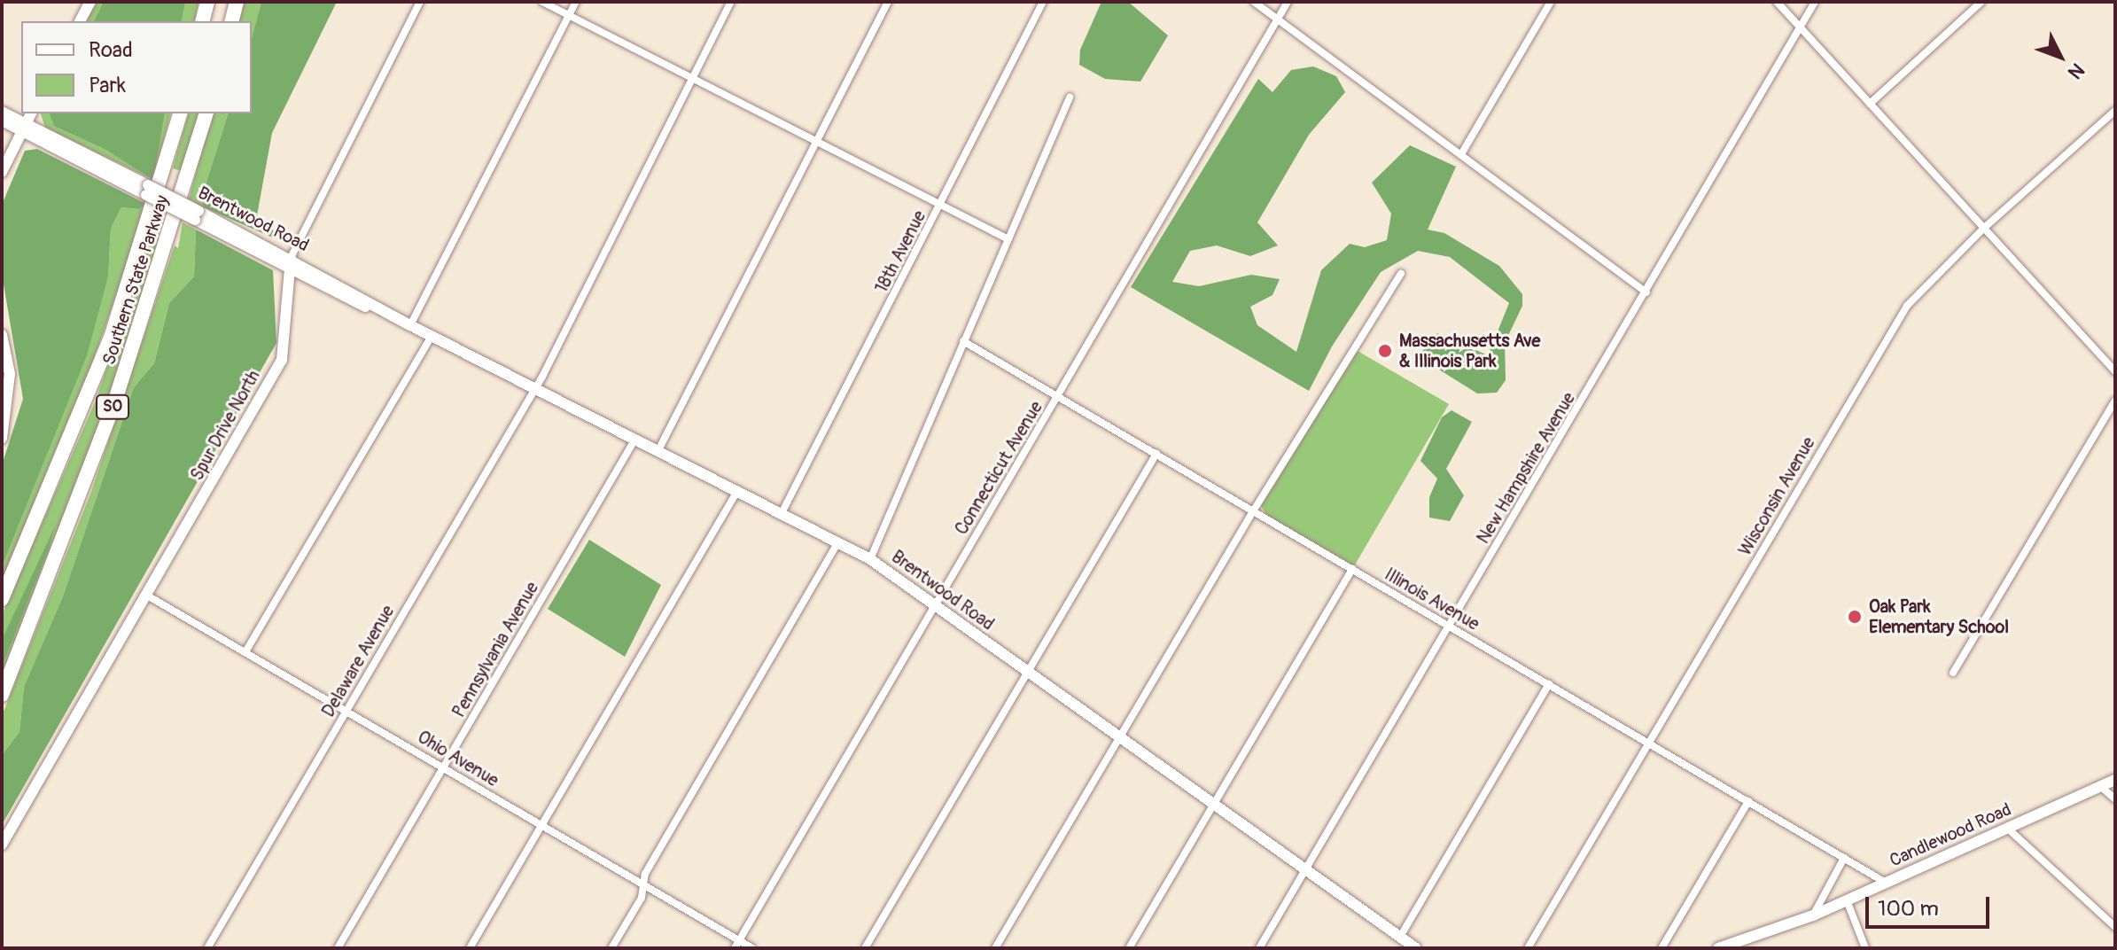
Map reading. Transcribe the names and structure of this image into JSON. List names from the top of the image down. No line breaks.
{"streets":{"highway":["Southern State Parkway","SO"],"street":["Brentwood Road","18th Avenue","Spur Drive North","Connecticut Avenue","New Hampshire Avenue","Wisconsin Avenue","Illinois Avenue","Pennsylvania Avenue","Delaware Avenue","Ohio Avenue","Candlewood Road"]},"crossings":[["Brentwood Road","18th Avenue"],["Brentwood Road","Spur Drive North"],["Brentwood Road","Connecticut Avenue"],["Brentwood Road","New Hampshire Avenue"],["Brentwood Road","Pennsylvania Avenue"],["Brentwood Road","Delaware Avenue"],["Spur Drive North","Ohio Avenue"],["Connecticut Avenue","Illinois Avenue"],["Connecticut Avenue","Ohio Avenue"],["New Hampshire Avenue","Illinois Avenue"],["Wisconsin Avenue","Illinois Avenue"],["Illinois Avenue","Candlewood Road"],["Pennsylvania Avenue","Ohio Avenue"],["Delaware Avenue","Ohio Avenue"]],"places":["Massachusetts Ave & Illinois Park","Oak Park Elementary School"],"legend":["Road","Park"],"scale_bar":"100 m","north":"bottom right"}
